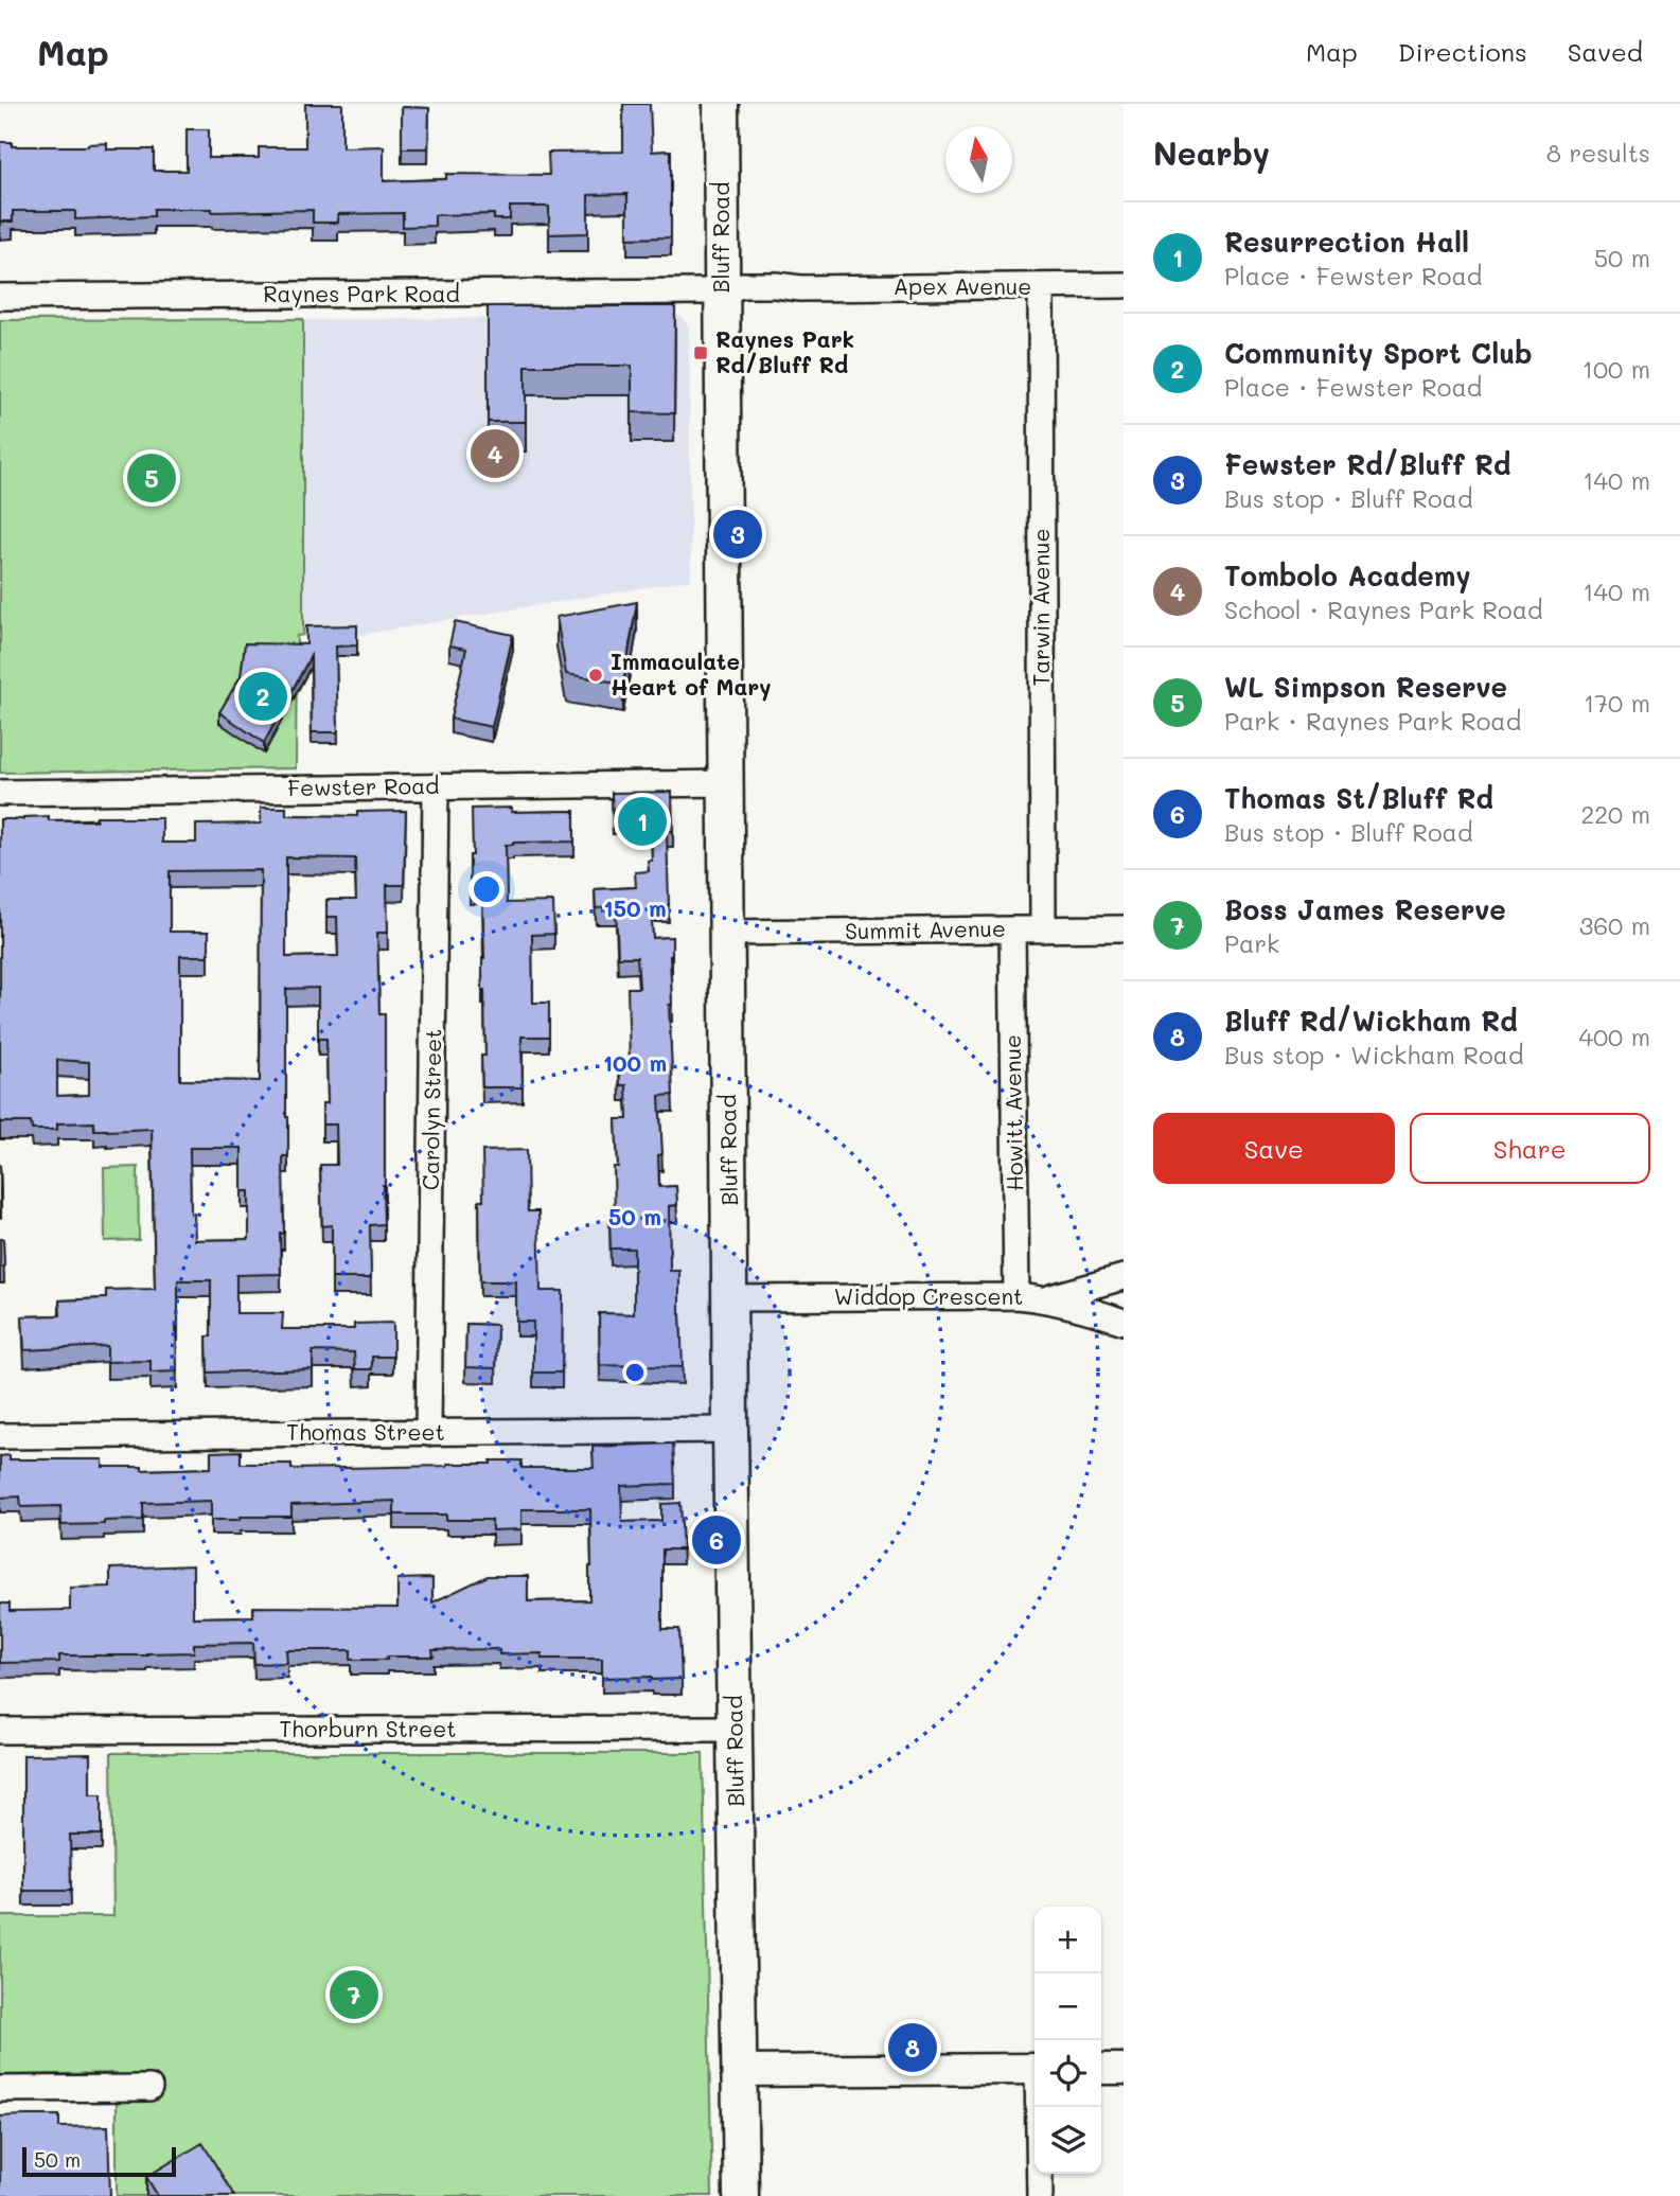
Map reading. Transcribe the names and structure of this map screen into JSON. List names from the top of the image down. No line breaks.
{"streets":{"main road":["Bluff Road"],"street":["Apex Avenue","Raynes Park Road","Tarwin Avenue","Fewster Road","Summit Avenue","Carolyn Street","Howitt Avenue","Widdop Crescent","Thomas Street","Thorburn Street"]},"crossings":[["Bluff Road","Apex Avenue"],["Bluff Road","Raynes Park Road"],["Bluff Road","Fewster Road"],["Bluff Road","Summit Avenue"],["Bluff Road","Widdop Crescent"],["Bluff Road","Thomas Street"],["Bluff Road","Thorburn Street"],["Apex Avenue","Raynes Park Road"],["Apex Avenue","Tarwin Avenue"],["Tarwin Avenue","Summit Avenue"],["Fewster Road","Carolyn Street"],["Summit Avenue","Howitt Avenue"],["Carolyn Street","Thomas Street"],["Howitt Avenue","Widdop Crescent"]],"places":{"transit":["Raynes Park Rd/Bluff Rd"],"other":["Immaculate Heart of Mary"]},"scale_bar":"50 m","north":"top","page":{"header":"Map","nav":["Map","Directions","Saved"],"heading":["Nearby","8 results"],"list":[{"mark":"1","name":"Resurrection Hall","note":"Place · Fewster Road","value":"50 m"},{"mark":"2","name":"Community Sport Club","note":"Place · Fewster Road","value":"100 m"},{"mark":"3","name":"Fewster Rd/Bluff Rd","note":"Bus stop · Bluff Road","value":"140 m"},{"mark":"4","name":"Tombolo Academy","note":"School · Raynes Park Road","value":"140 m"},{"mark":"5","name":"WL Simpson Reserve","note":"Park · Raynes Park Road","value":"170 m"},{"mark":"6","name":"Thomas St/Bluff Rd","note":"Bus stop · Bluff Road","value":"220 m"},{"mark":"7","name":"Boss James Reserve","note":"Park","value":"360 m"},{"mark":"8","name":"Bluff Rd/Wickham Rd","note":"Bus stop · Wickham Road","value":"400 m"}],"pins":["4","5","3","2","1","6","7","8"],"buttons":["Save","Share"],"map_buttons":["+","−"],"scale":"50 m"},"rings":["150 m","100 m","50 m"]}
